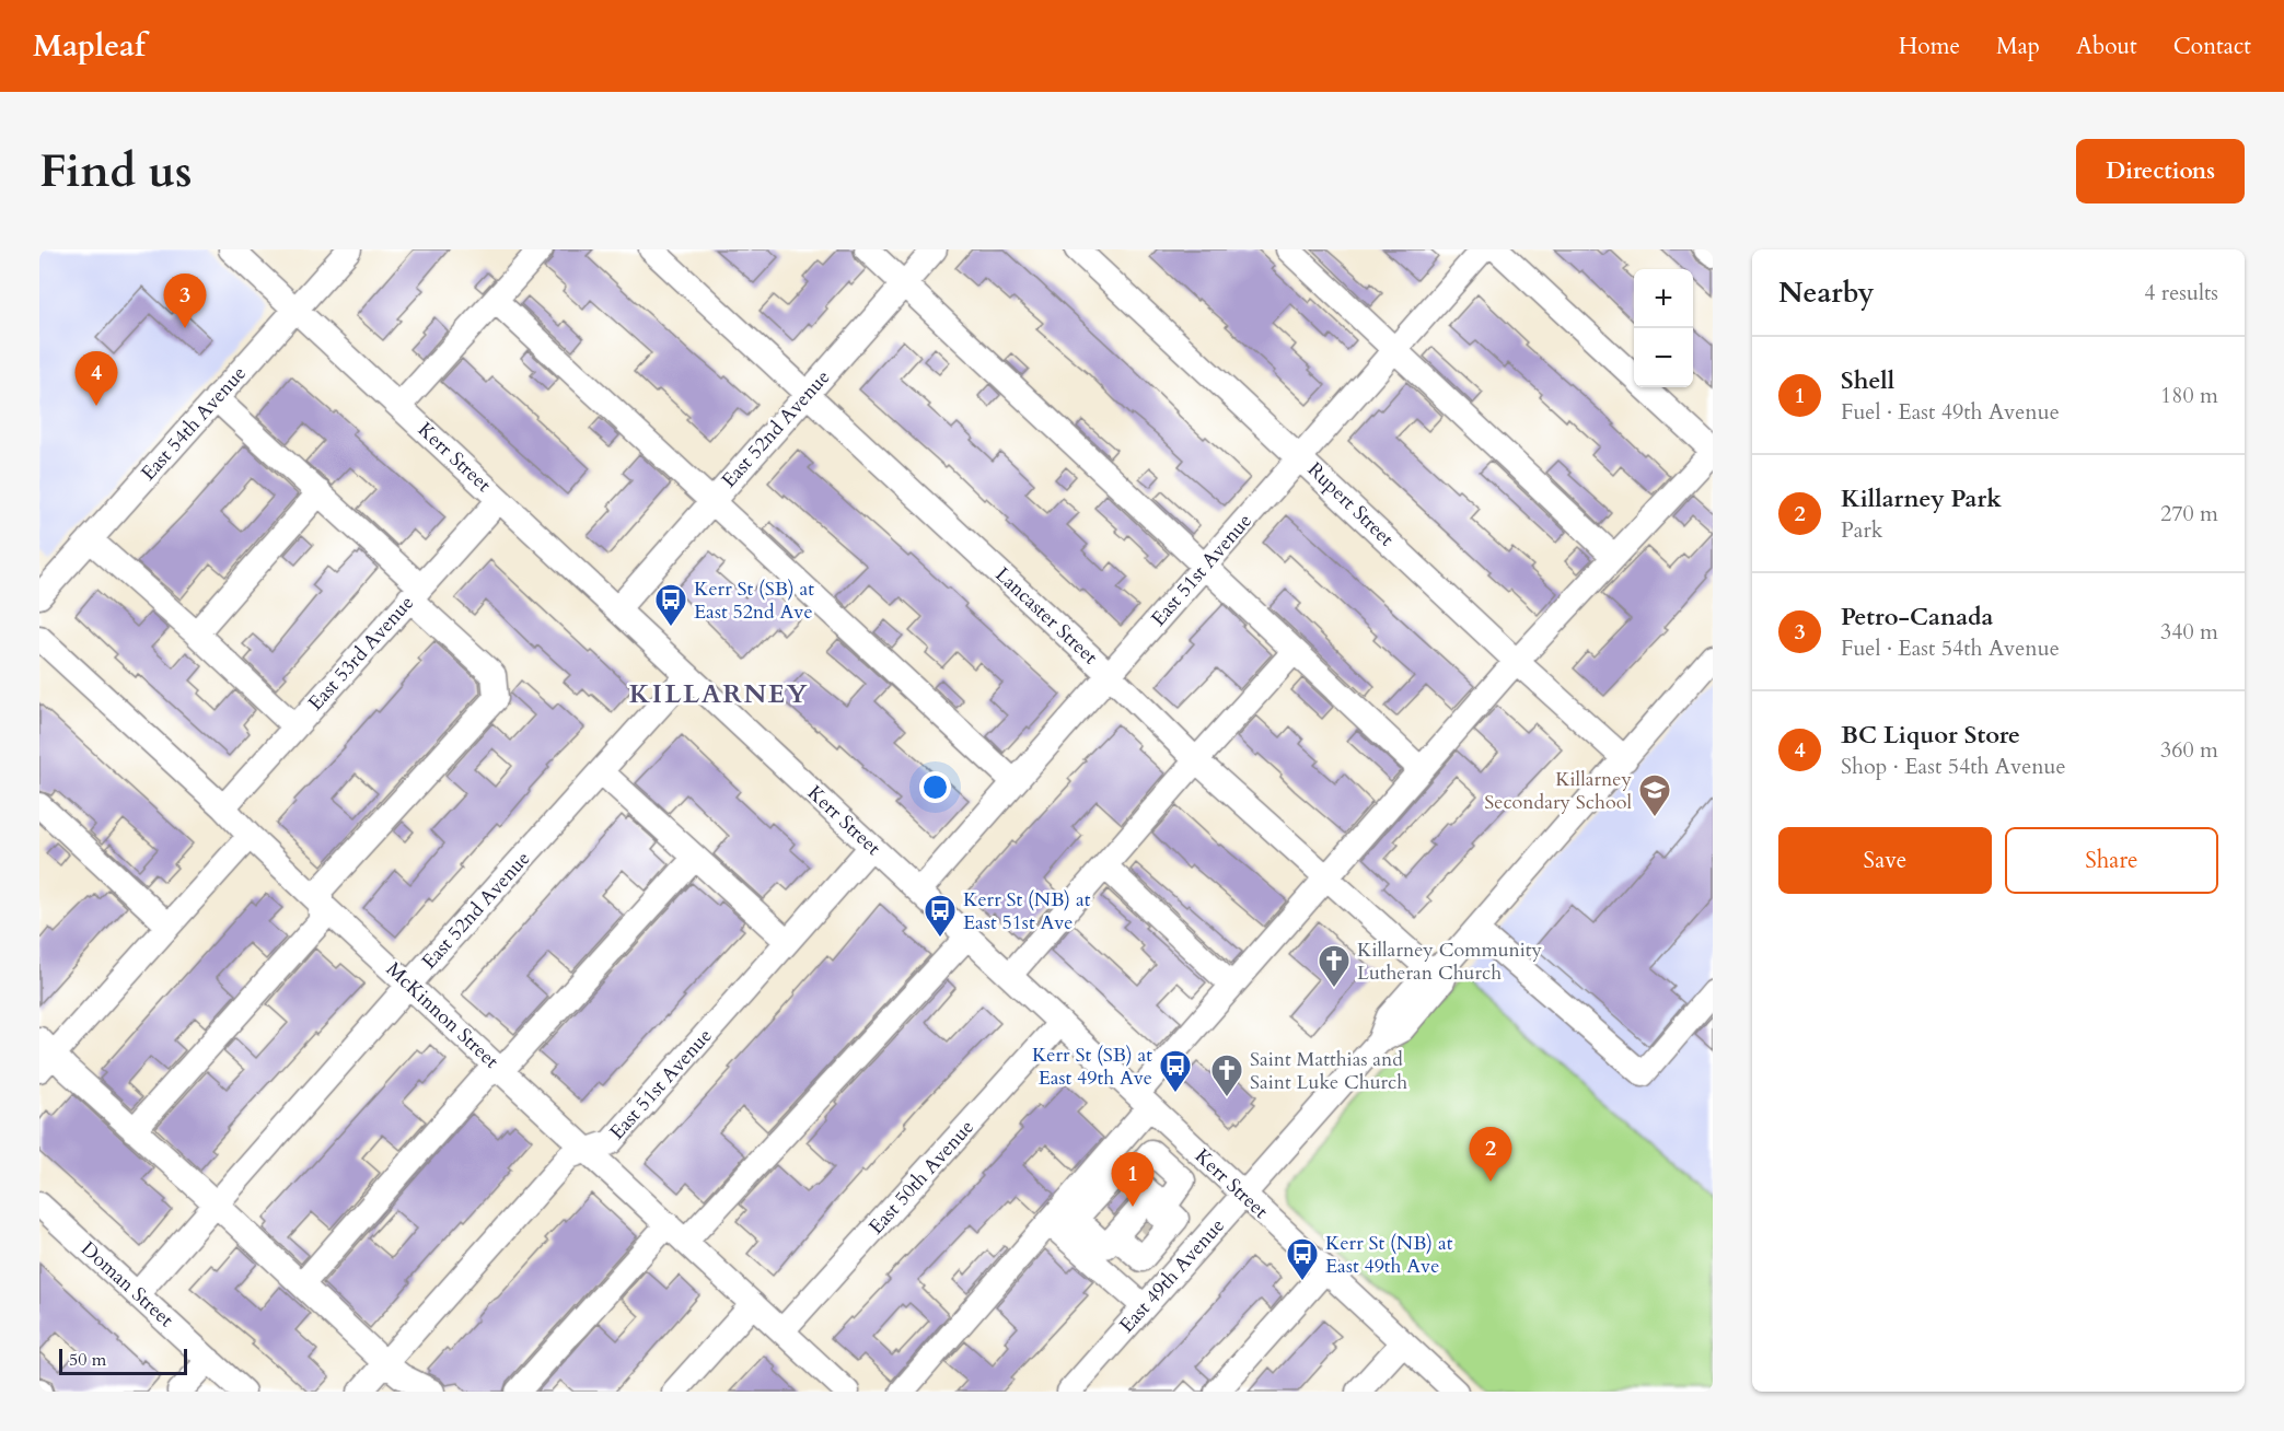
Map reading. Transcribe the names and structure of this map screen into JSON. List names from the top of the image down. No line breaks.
{"streets":{"street":["East 54th Avenue","East 52nd Avenue","Kerr Street","Rupert Street","East 51st Avenue","Lancaster Street","East 53rd Avenue","McKinnon Street","East 50th Avenue","East 49th Avenue","Doman Street"]},"crossings":[["East 54th Avenue","Kerr Street"],["East 52nd Avenue","Kerr Street"],["East 52nd Avenue","Lancaster Street"],["East 52nd Avenue","McKinnon Street"],["East 52nd Avenue","Doman Street"],["Kerr Street","East 51st Avenue"],["Kerr Street","East 53rd Avenue"],["Kerr Street","East 50th Avenue"],["Kerr Street","East 49th Avenue"],["Rupert Street","East 51st Avenue"],["Rupert Street","East 49th Avenue"],["East 51st Avenue","Lancaster Street"],["East 51st Avenue","McKinnon Street"],["Lancaster Street","East 49th Avenue"],["East 53rd Avenue","McKinnon Street"],["McKinnon Street","East 50th Avenue"]],"districts":["KILLARNEY"],"places":{"bus stop":["Kerr St (SB) at East 52nd Ave","Kerr St (NB) at East 51st Ave","Kerr St (SB) at East 49th Ave","Kerr St (NB) at East 49th Ave"],"school or university":["Killarney Secondary School"],"church":["Killarney Community Lutheran Church","Saint Matthias and Saint Luke Church"]},"scale_bar":"50 m","page":{"header":"Mapleaf","nav":["Home","Map","About","Contact"],"buttons":["Directions",["Save","Share"]],"title":"Find us","heading":["Nearby","4 results"],"map_buttons":["+","−"],"pins":["3","4","2","1"],"list":[{"mark":"1","name":"Shell","note":"Fuel · East 49th Avenue","value":"180 m"},{"mark":"2","name":"Killarney Park","note":"Park","value":"270 m"},{"mark":"3","name":"Petro-Canada","note":"Fuel · East 54th Avenue","value":"340 m"},{"mark":"4","name":"BC Liquor Store","note":"Shop · East 54th Avenue","value":"360 m"}],"scale":"50 m"}}
